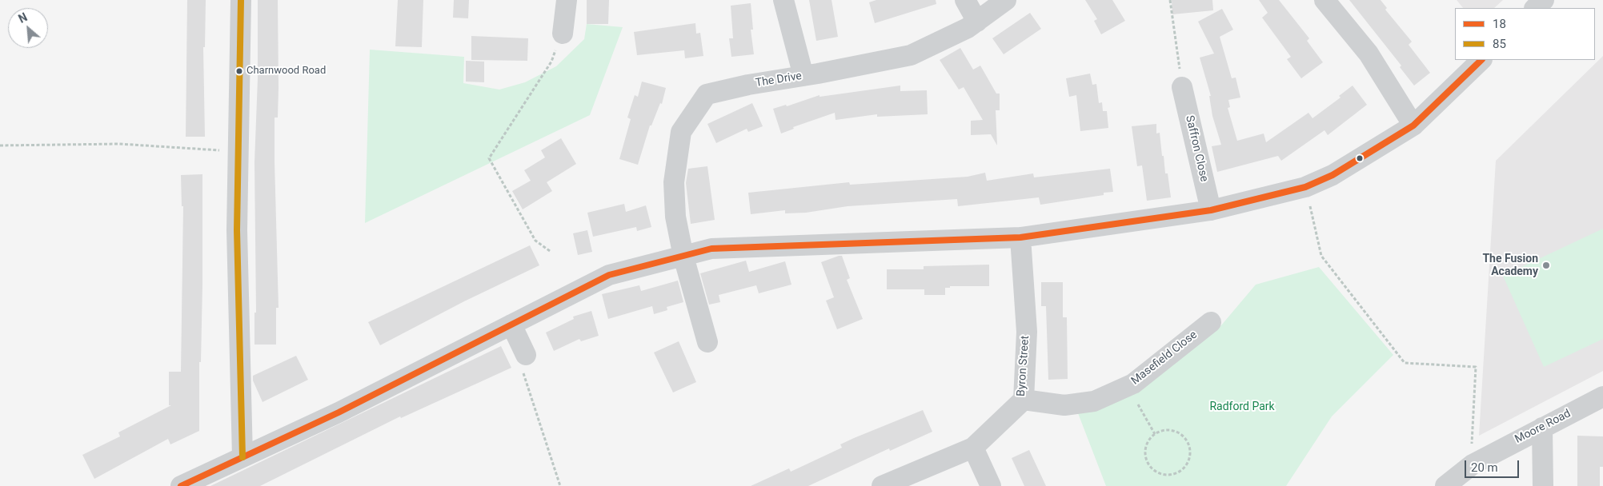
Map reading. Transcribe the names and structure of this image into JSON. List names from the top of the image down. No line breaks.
{"streets":{"street":["The Drive","Saffron Close","Masefield Close","Byron Street","Moore Road"]},"crossings":[["Masefield Close","Byron Street"]],"parks":["Radford Park"],"places":["Charnwood Road","The Fusion Academy"],"lines":["transit line 85","transit line 18"],"legend":["18","85"],"scale_bar":"20 m","north":"top left"}
